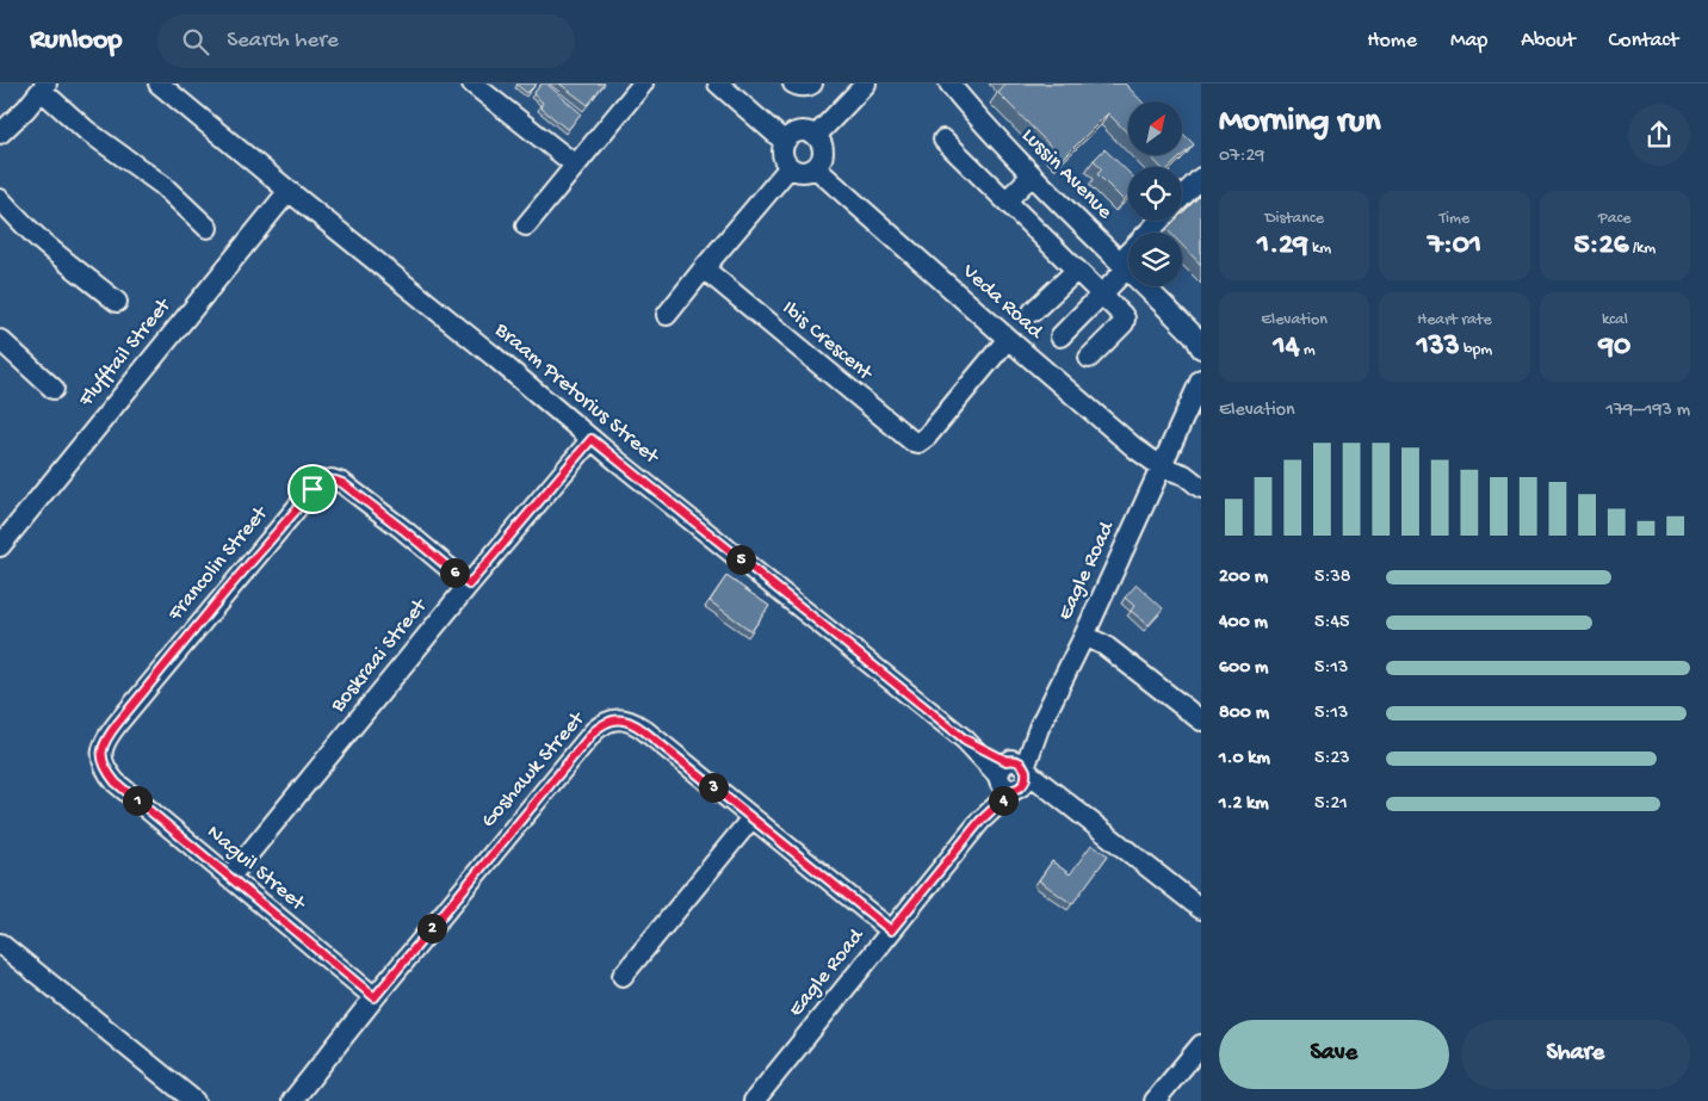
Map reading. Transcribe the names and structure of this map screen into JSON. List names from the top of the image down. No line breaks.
{"streets":{"street":["Lussin Avenue","Veda Road","Ibis Crescent","Flufftail Street","Braam Pretorius Street","Francolin Street","Eagle Road","Boskraai Street","Goshawk Street","Naguil Street"]},"crossings":[["Veda Road","Ibis Crescent"],["Veda Road","Eagle Road"],["Flufftail Street","Braam Pretorius Street"],["Braam Pretorius Street","Eagle Road"],["Braam Pretorius Street","Boskraai Street"],["Francolin Street","Boskraai Street"],["Francolin Street","Naguil Street"],["Eagle Road","Goshawk Street"],["Boskraai Street","Naguil Street"],["Goshawk Street","Naguil Street"]],"north":"top right","page":{"header":"Runloop","search":"Search here","nav":["Home","Map","About","Contact"],"heading":["Morning run","07:29"],"stats":[["Distance","1.29 km"],["Time","7:01"],["Pace","5:26 /km"],["Elevation","14 m"],["Heart rate","133 bpm"],["kcal","90"]],"chart":["Elevation","179–193 m"],"pins":["5","6","3","1","4","2"],"list":[{"name":"200 m","note":"5:38"},{"name":"400 m","note":"5:45"},{"name":"600 m","note":"5:13"},{"name":"800 m","note":"5:13"},{"name":"1.0 km","note":"5:23"},{"name":"1.2 km","note":"5:21"}],"buttons":["Save","Share"]}}
